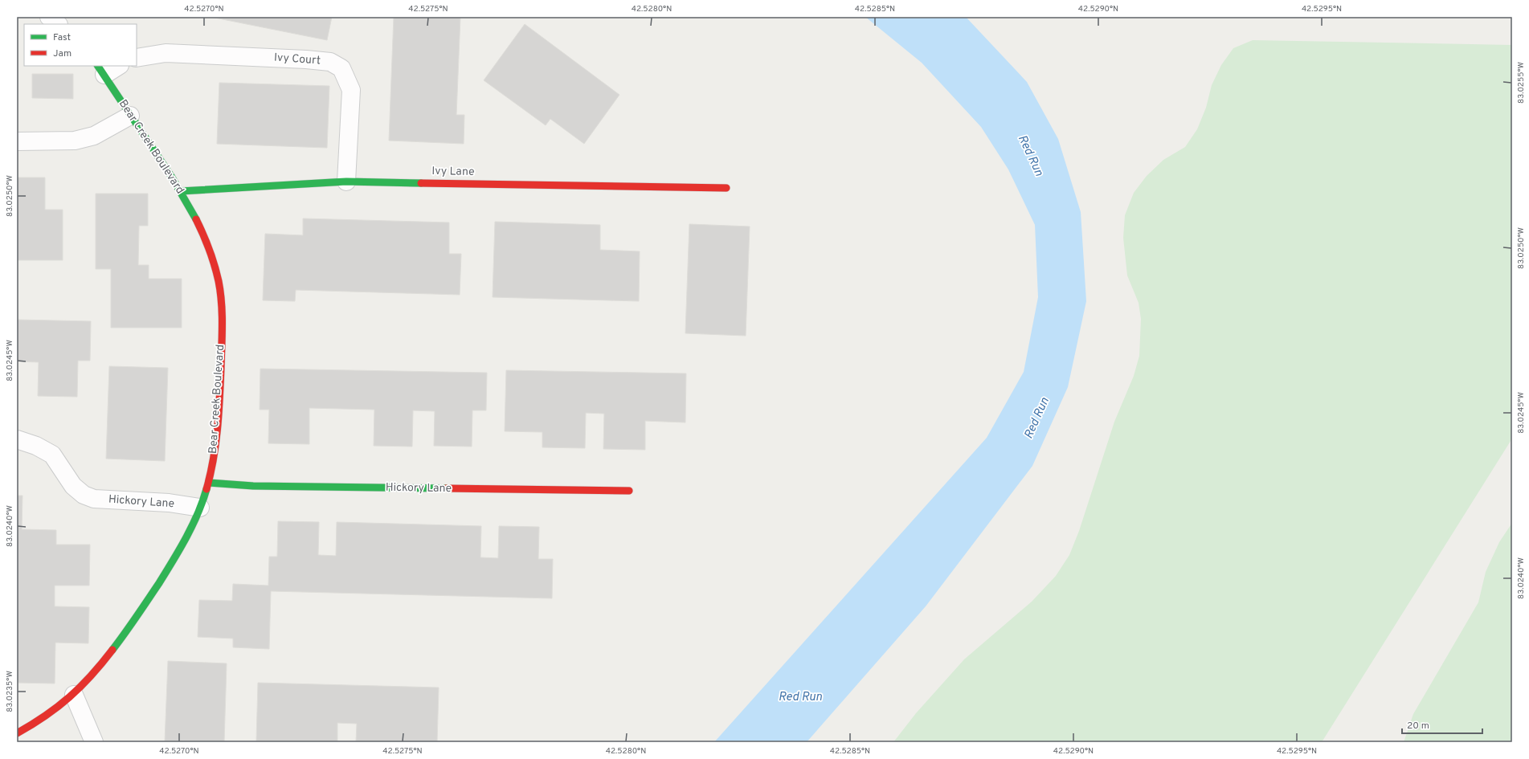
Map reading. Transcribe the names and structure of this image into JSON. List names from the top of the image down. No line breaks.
{"streets":{"street":["Ivy Court","Bear Creek Boulevard","Ivy Lane","Hickory Lane"]},"crossings":[["Ivy Court","Ivy Lane"],["Bear Creek Boulevard","Ivy Lane"],["Bear Creek Boulevard","Hickory Lane"]],"water":["Red Run"],"legend":["Fast","Jam"],"scale_bar":"20 m","coordinates":["42.5270°N","42.5275°N","42.5280°N","42.5285°N","42.5290°N","42.5295°N","83.0255°W","83.0250°W","83.0245°W","83.0240°W","83.0235°W"]}
